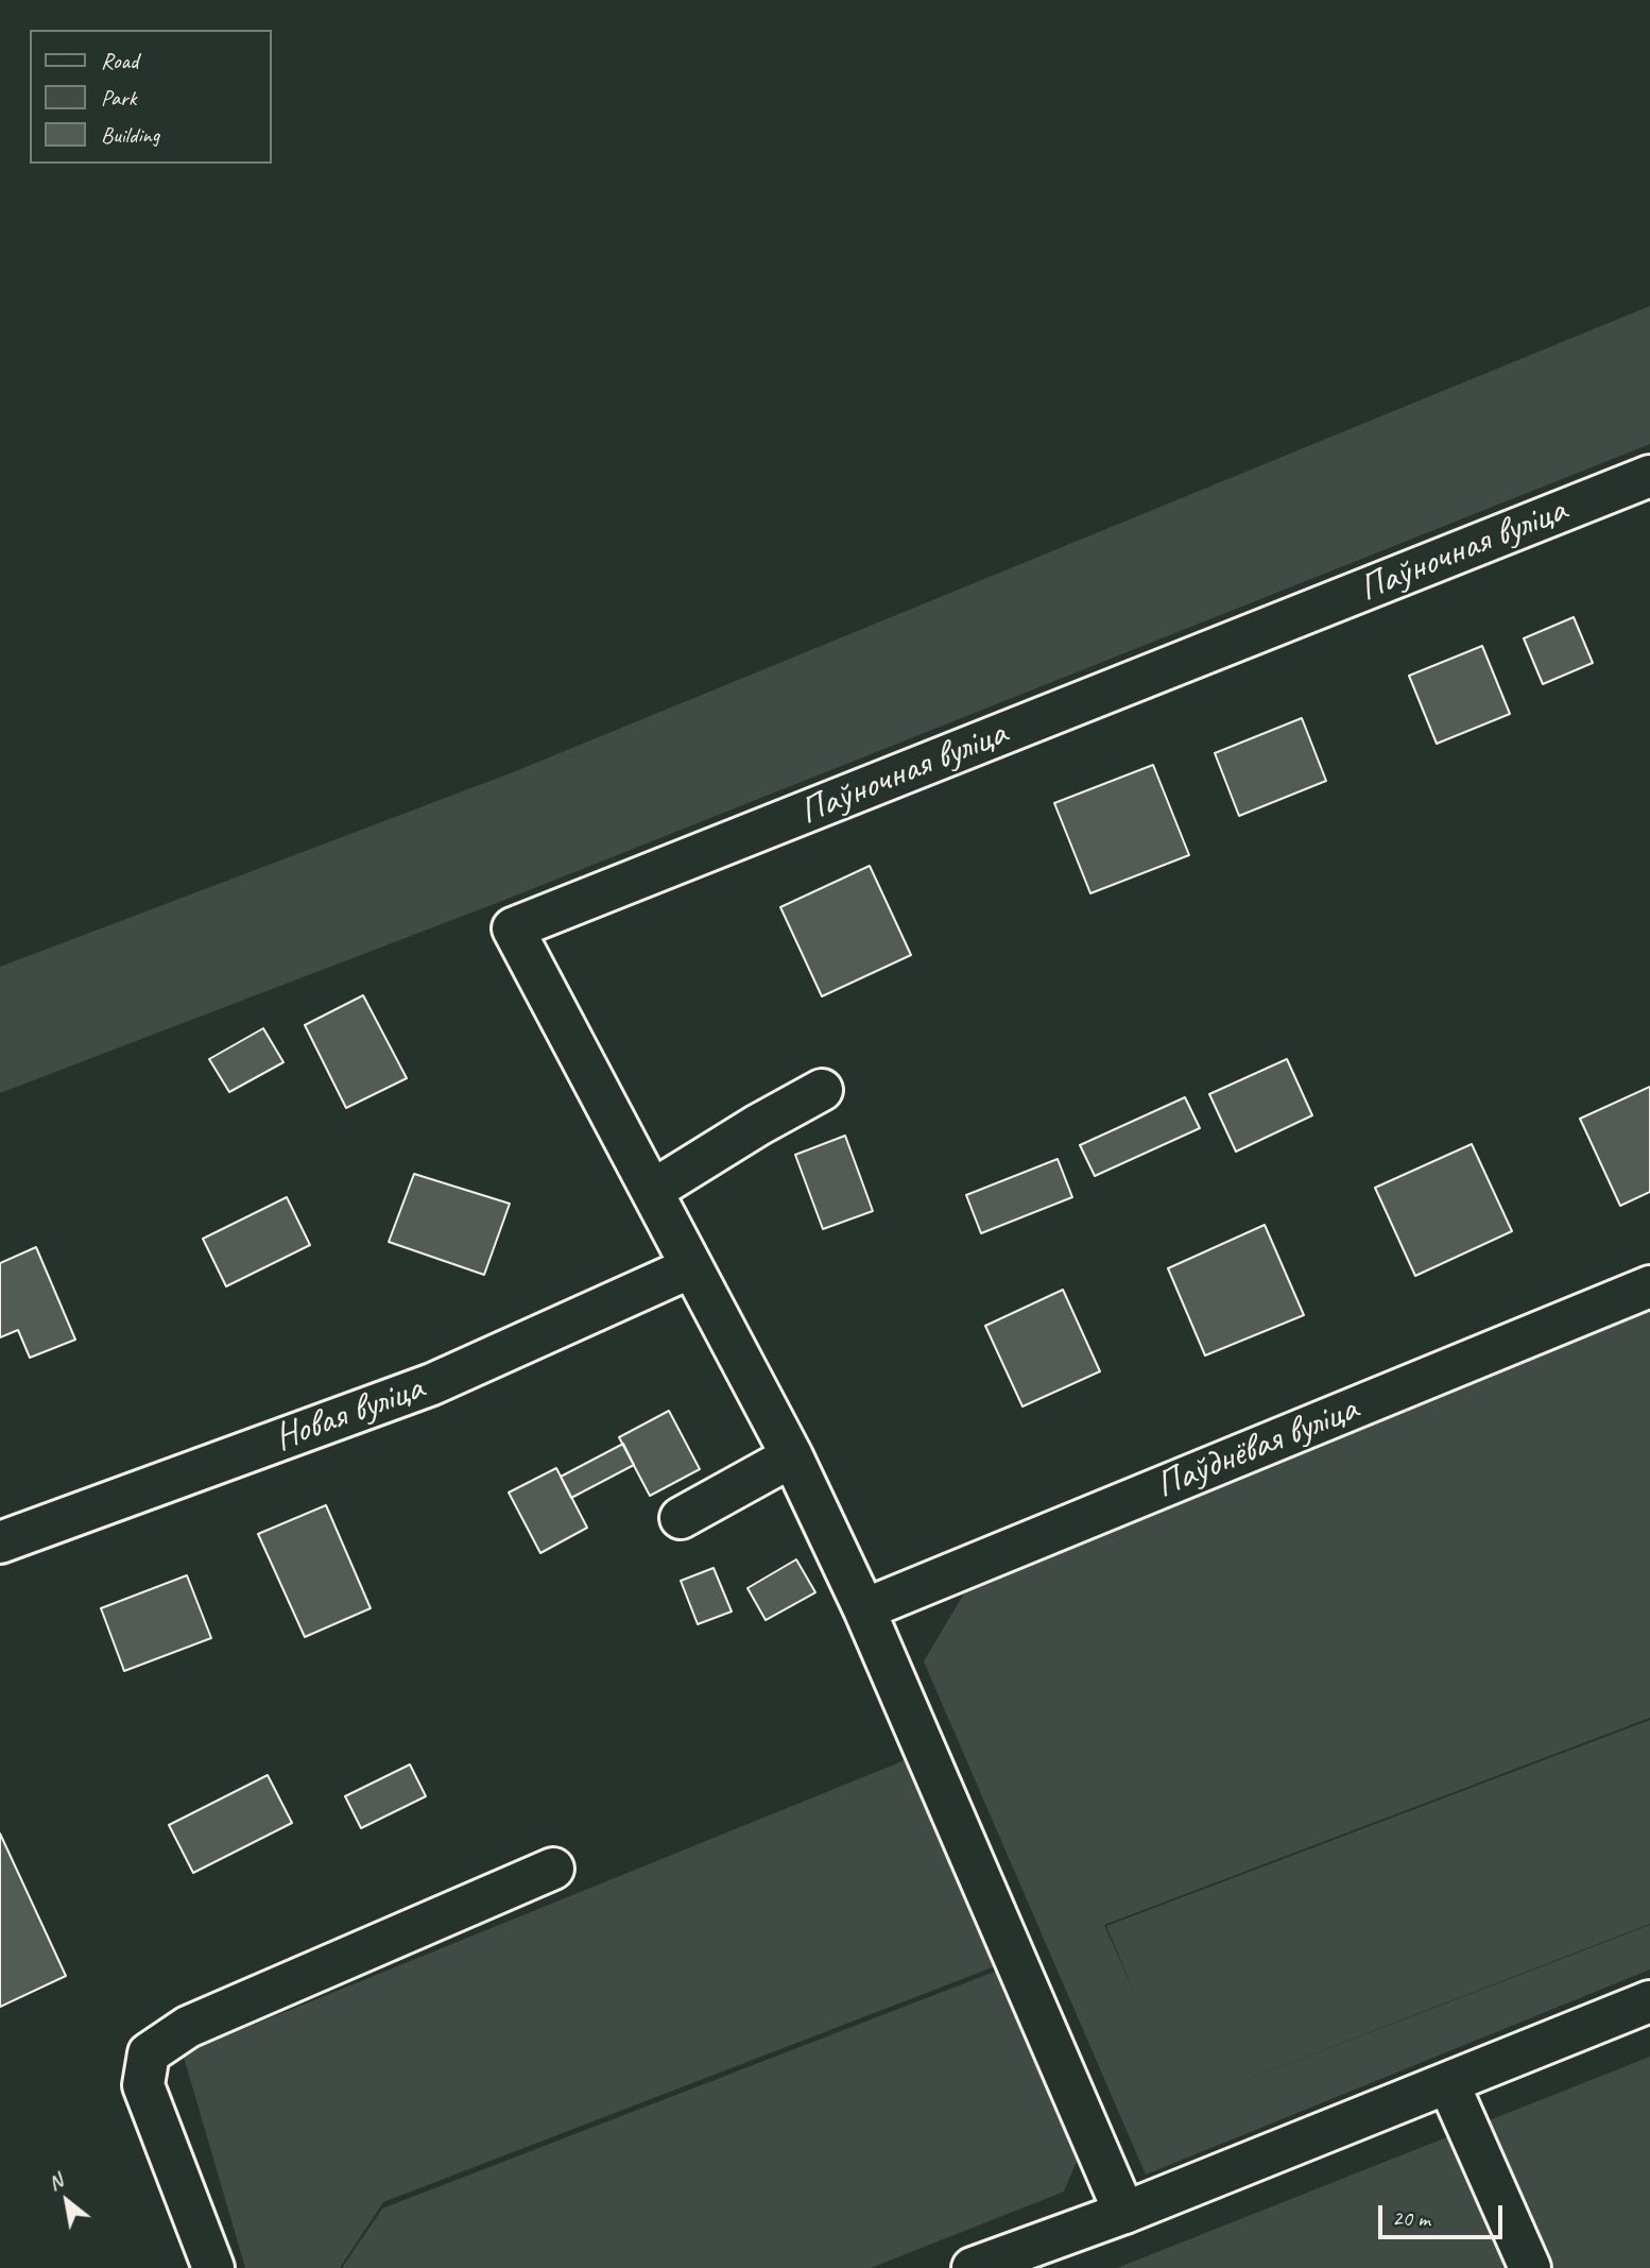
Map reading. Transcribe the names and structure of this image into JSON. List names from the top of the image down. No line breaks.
{"streets":{"street":["Паўночная вуліца","Новая вуліца","Паўднёвая вуліца"]},"crossings":[["Паўночная вуліца","Новая вуліца"],["Паўночная вуліца","Паўднёвая вуліца"]],"legend":["Road","Park","Building"],"scale_bar":"20 m","north":"top left"}
